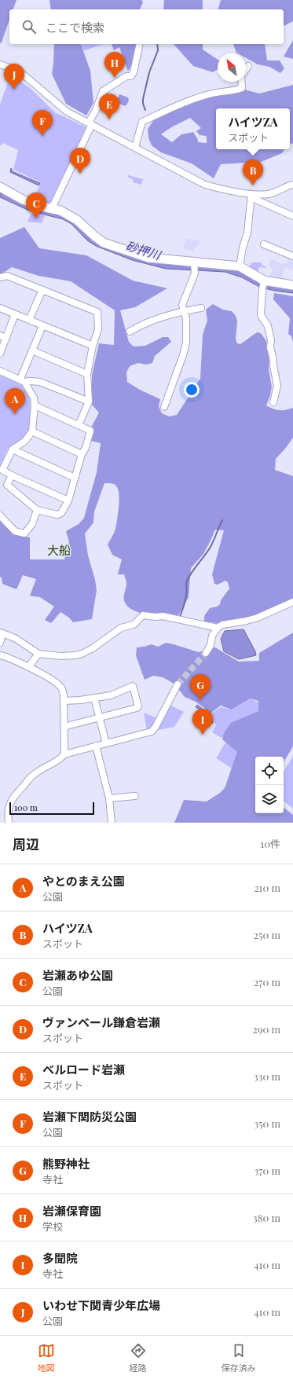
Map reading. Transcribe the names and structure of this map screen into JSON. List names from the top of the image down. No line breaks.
{"districts":["大船"],"water":["砂押川"],"scale_bar":"100 m","north":"top left","page":{"search":"ここで検索","pins":["H","J","E","F","D","B","C","A","G","I"],"popup":["ハイツZA","スポット"],"scale":"100 m","heading":["周辺","10件"],"list":[{"mark":"A","name":"やとのまえ公園","note":"公園","value":"210 m"},{"mark":"B","name":"ハイツZA","note":"スポット","value":"250 m"},{"mark":"C","name":"岩瀬あゆ公園","note":"公園","value":"270 m"},{"mark":"D","name":"ヴァンベール鎌倉岩瀬","note":"スポット","value":"290 m"},{"mark":"E","name":"ベルロード岩瀬","note":"スポット","value":"330 m"},{"mark":"F","name":"岩瀬下関防災公園","note":"公園","value":"350 m"},{"mark":"G","name":"熊野神社","note":"寺社","value":"370 m"},{"mark":"H","name":"岩瀬保育園","note":"学校","value":"380 m"},{"mark":"I","name":"多聞院","note":"寺社","value":"410 m"},{"mark":"J","name":"いわせ下関青少年広場","note":"公園","value":"410 m"}],"nav":["地図","経路","保存済み"]}}
